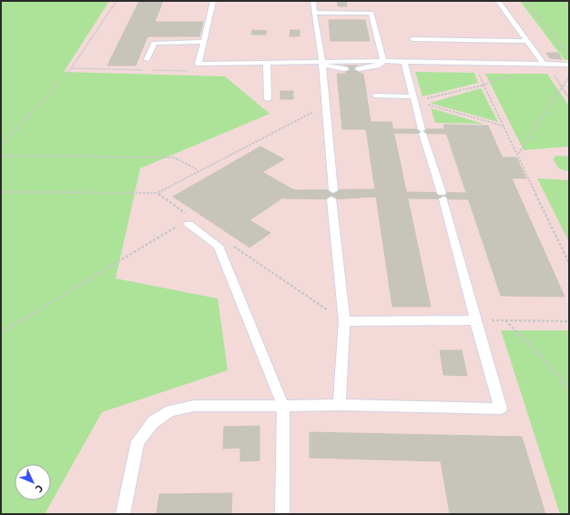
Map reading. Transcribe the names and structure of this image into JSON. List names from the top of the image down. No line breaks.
{"north":"bottom right"}
